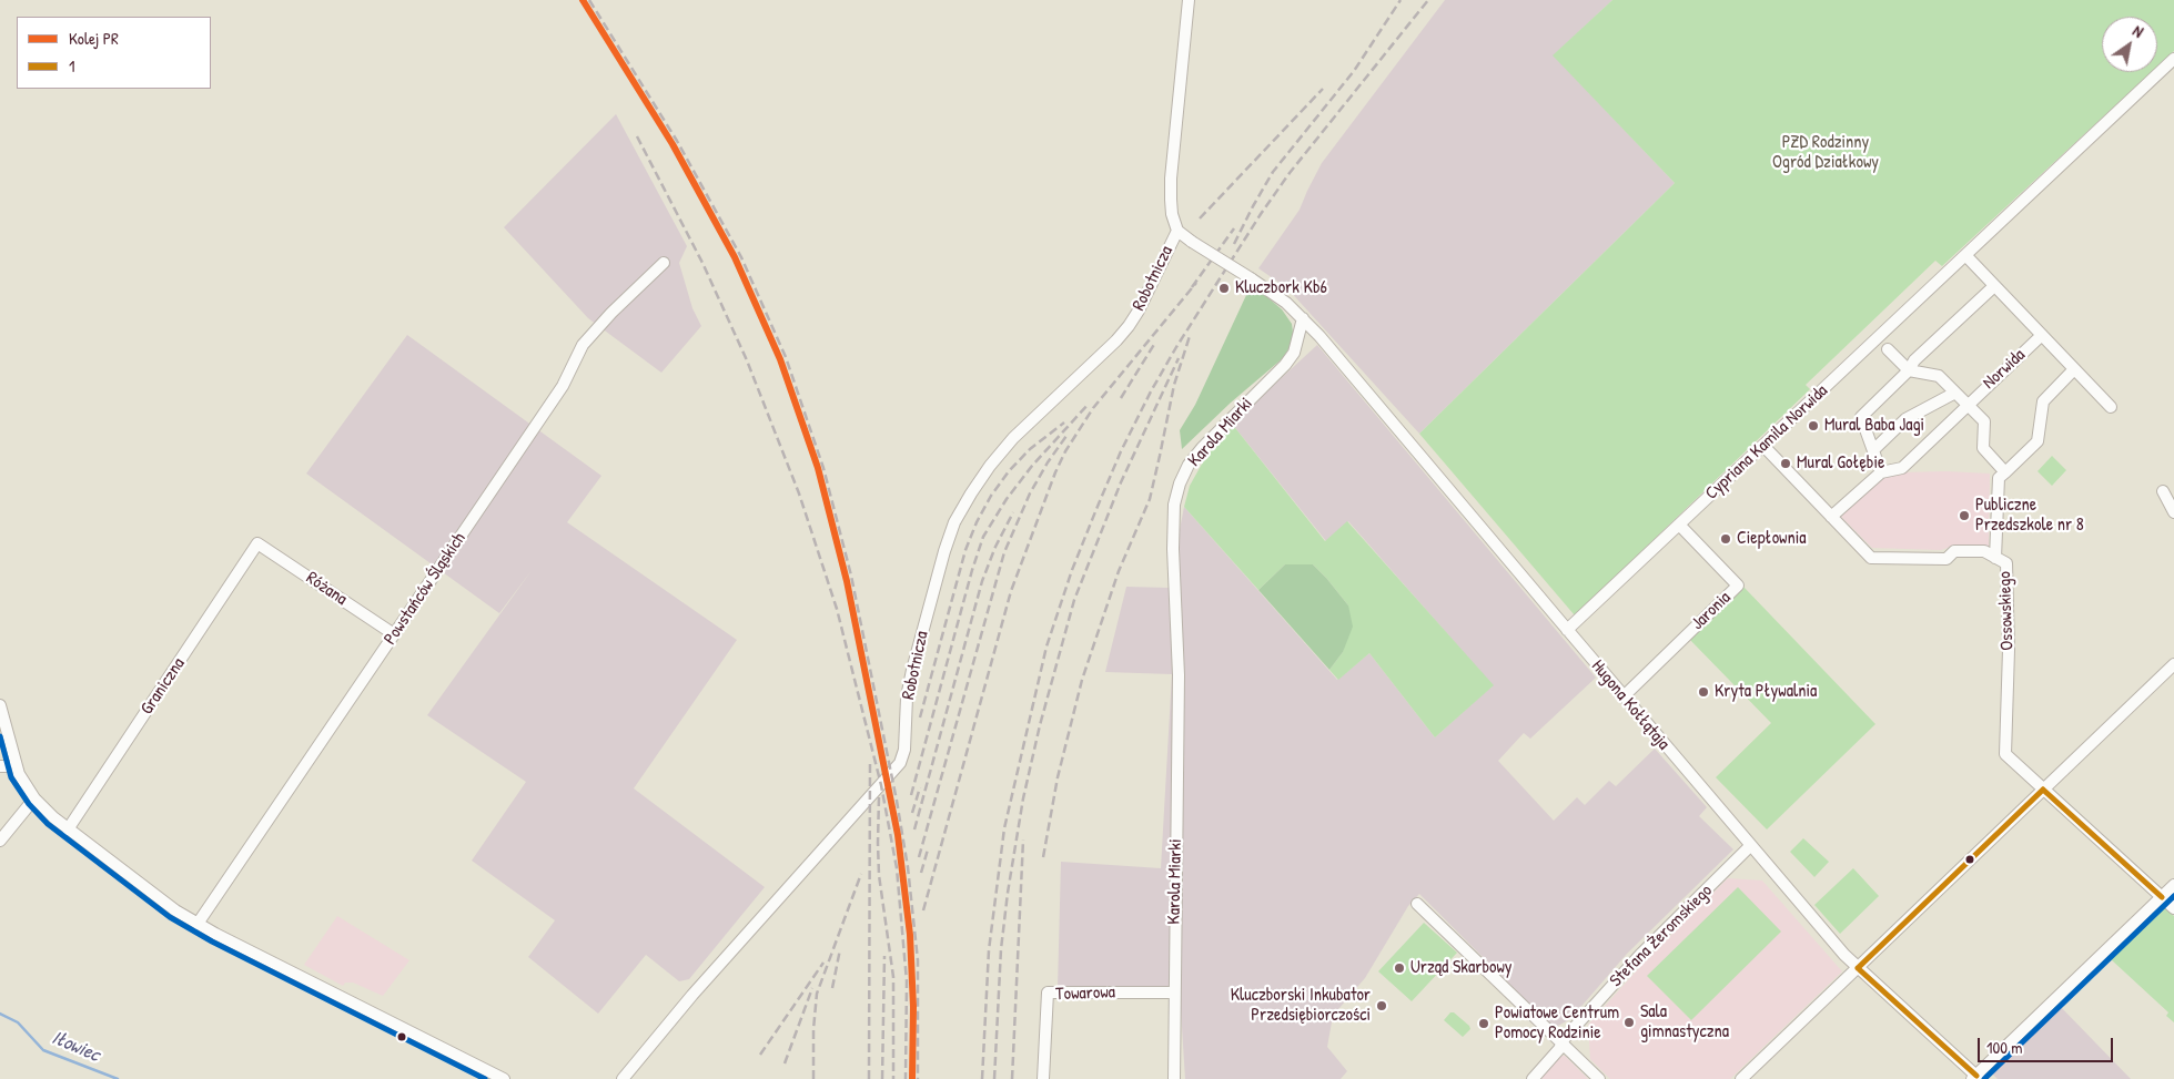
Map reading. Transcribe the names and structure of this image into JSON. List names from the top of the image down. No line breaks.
{"streets":{"street":["Robotnicza","Norwida","Karola Miarki","Cypriana Kamila Norwida","Różana","Powstańców Śląskich","Jaronia","Ossowskiego","Graniczna","Hugona Kołłątaja","Stefana Żeromskiego","Towarowa"]},"crossings":[["Karola Miarki","Hugona Kołłątaja"],["Karola Miarki","Towarowa"],["Cypriana Kamila Norwida","Jaronia"],["Cypriana Kamila Norwida","Ossowskiego"],["Cypriana Kamila Norwida","Hugona Kołłątaja"],["Różana","Powstańców Śląskich"],["Różana","Graniczna"],["Jaronia","Hugona Kołłątaja"],["Hugona Kołłątaja","Stefana Żeromskiego"]],"water":["Iłowiec"],"parks":["PZD Rodzinny Ogród Działkowy"],"places":["Kluczbork Kb6","Mural Baba Jagi","Mural Gołębie","Publiczne Przedszkole nr 8","Ciepłownia","Kryta Pływalnia","Urząd Skarbowy","Kluczborski Inkubator Przedsiębiorczości","Sala gimnastyczna","Powiatowe Centrum Pomocy Rodzinie"],"lines":["rail line PR","transit line 1"],"legend":["Kolej PR","1"],"scale_bar":"100 m","north":"top right"}
